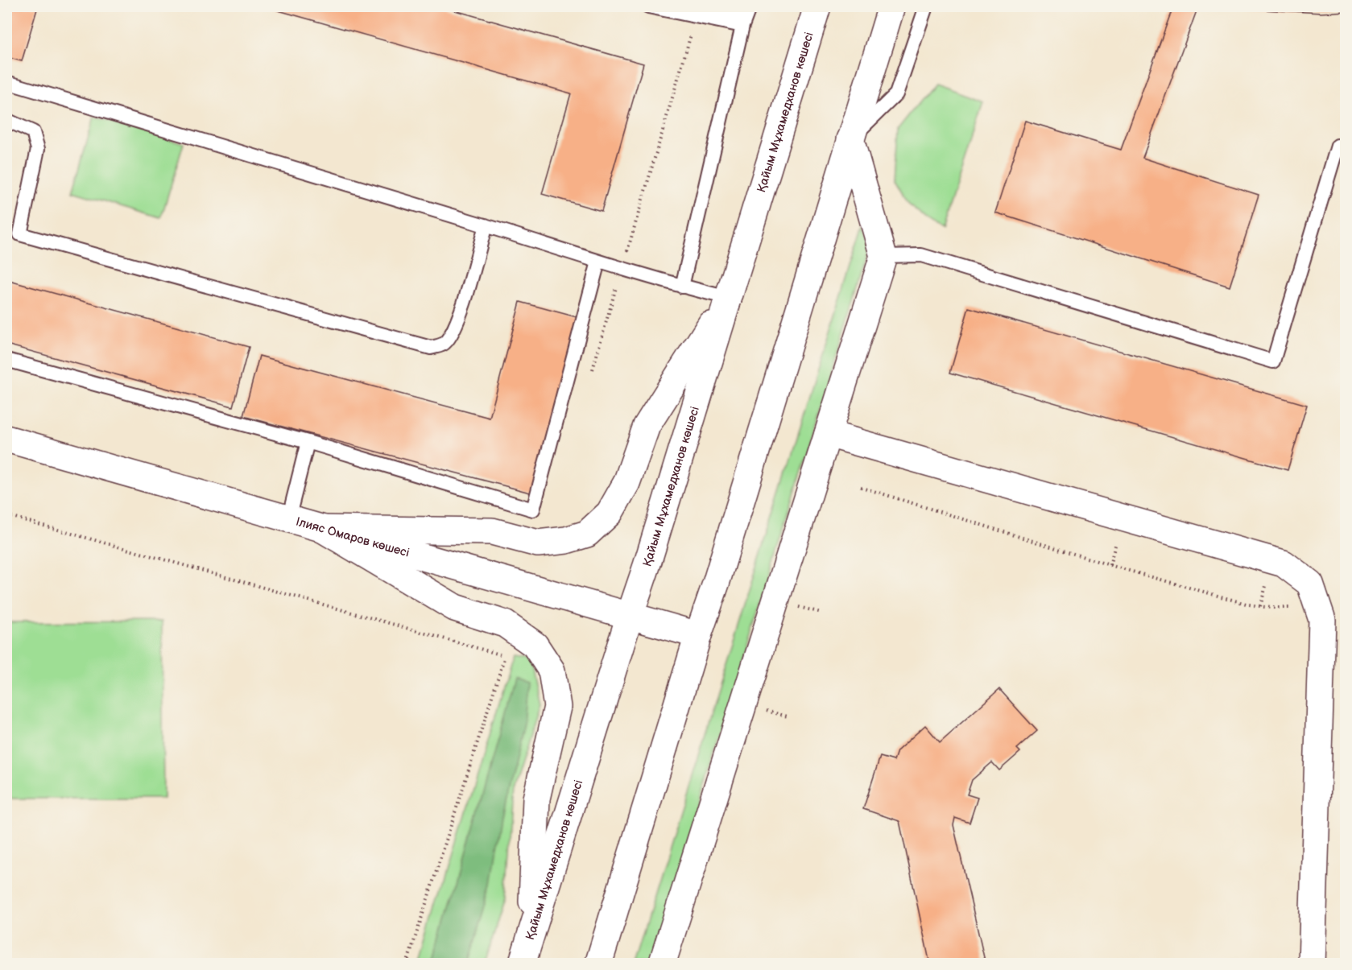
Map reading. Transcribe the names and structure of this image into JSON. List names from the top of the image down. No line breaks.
{"streets":{"main road":["Қайым Мұхамедханов көшесі","Ілияс Омаров көшесі"]},"crossings":[["Қайым Мұхамедханов көшесі","Ілияс Омаров көшесі"]]}
